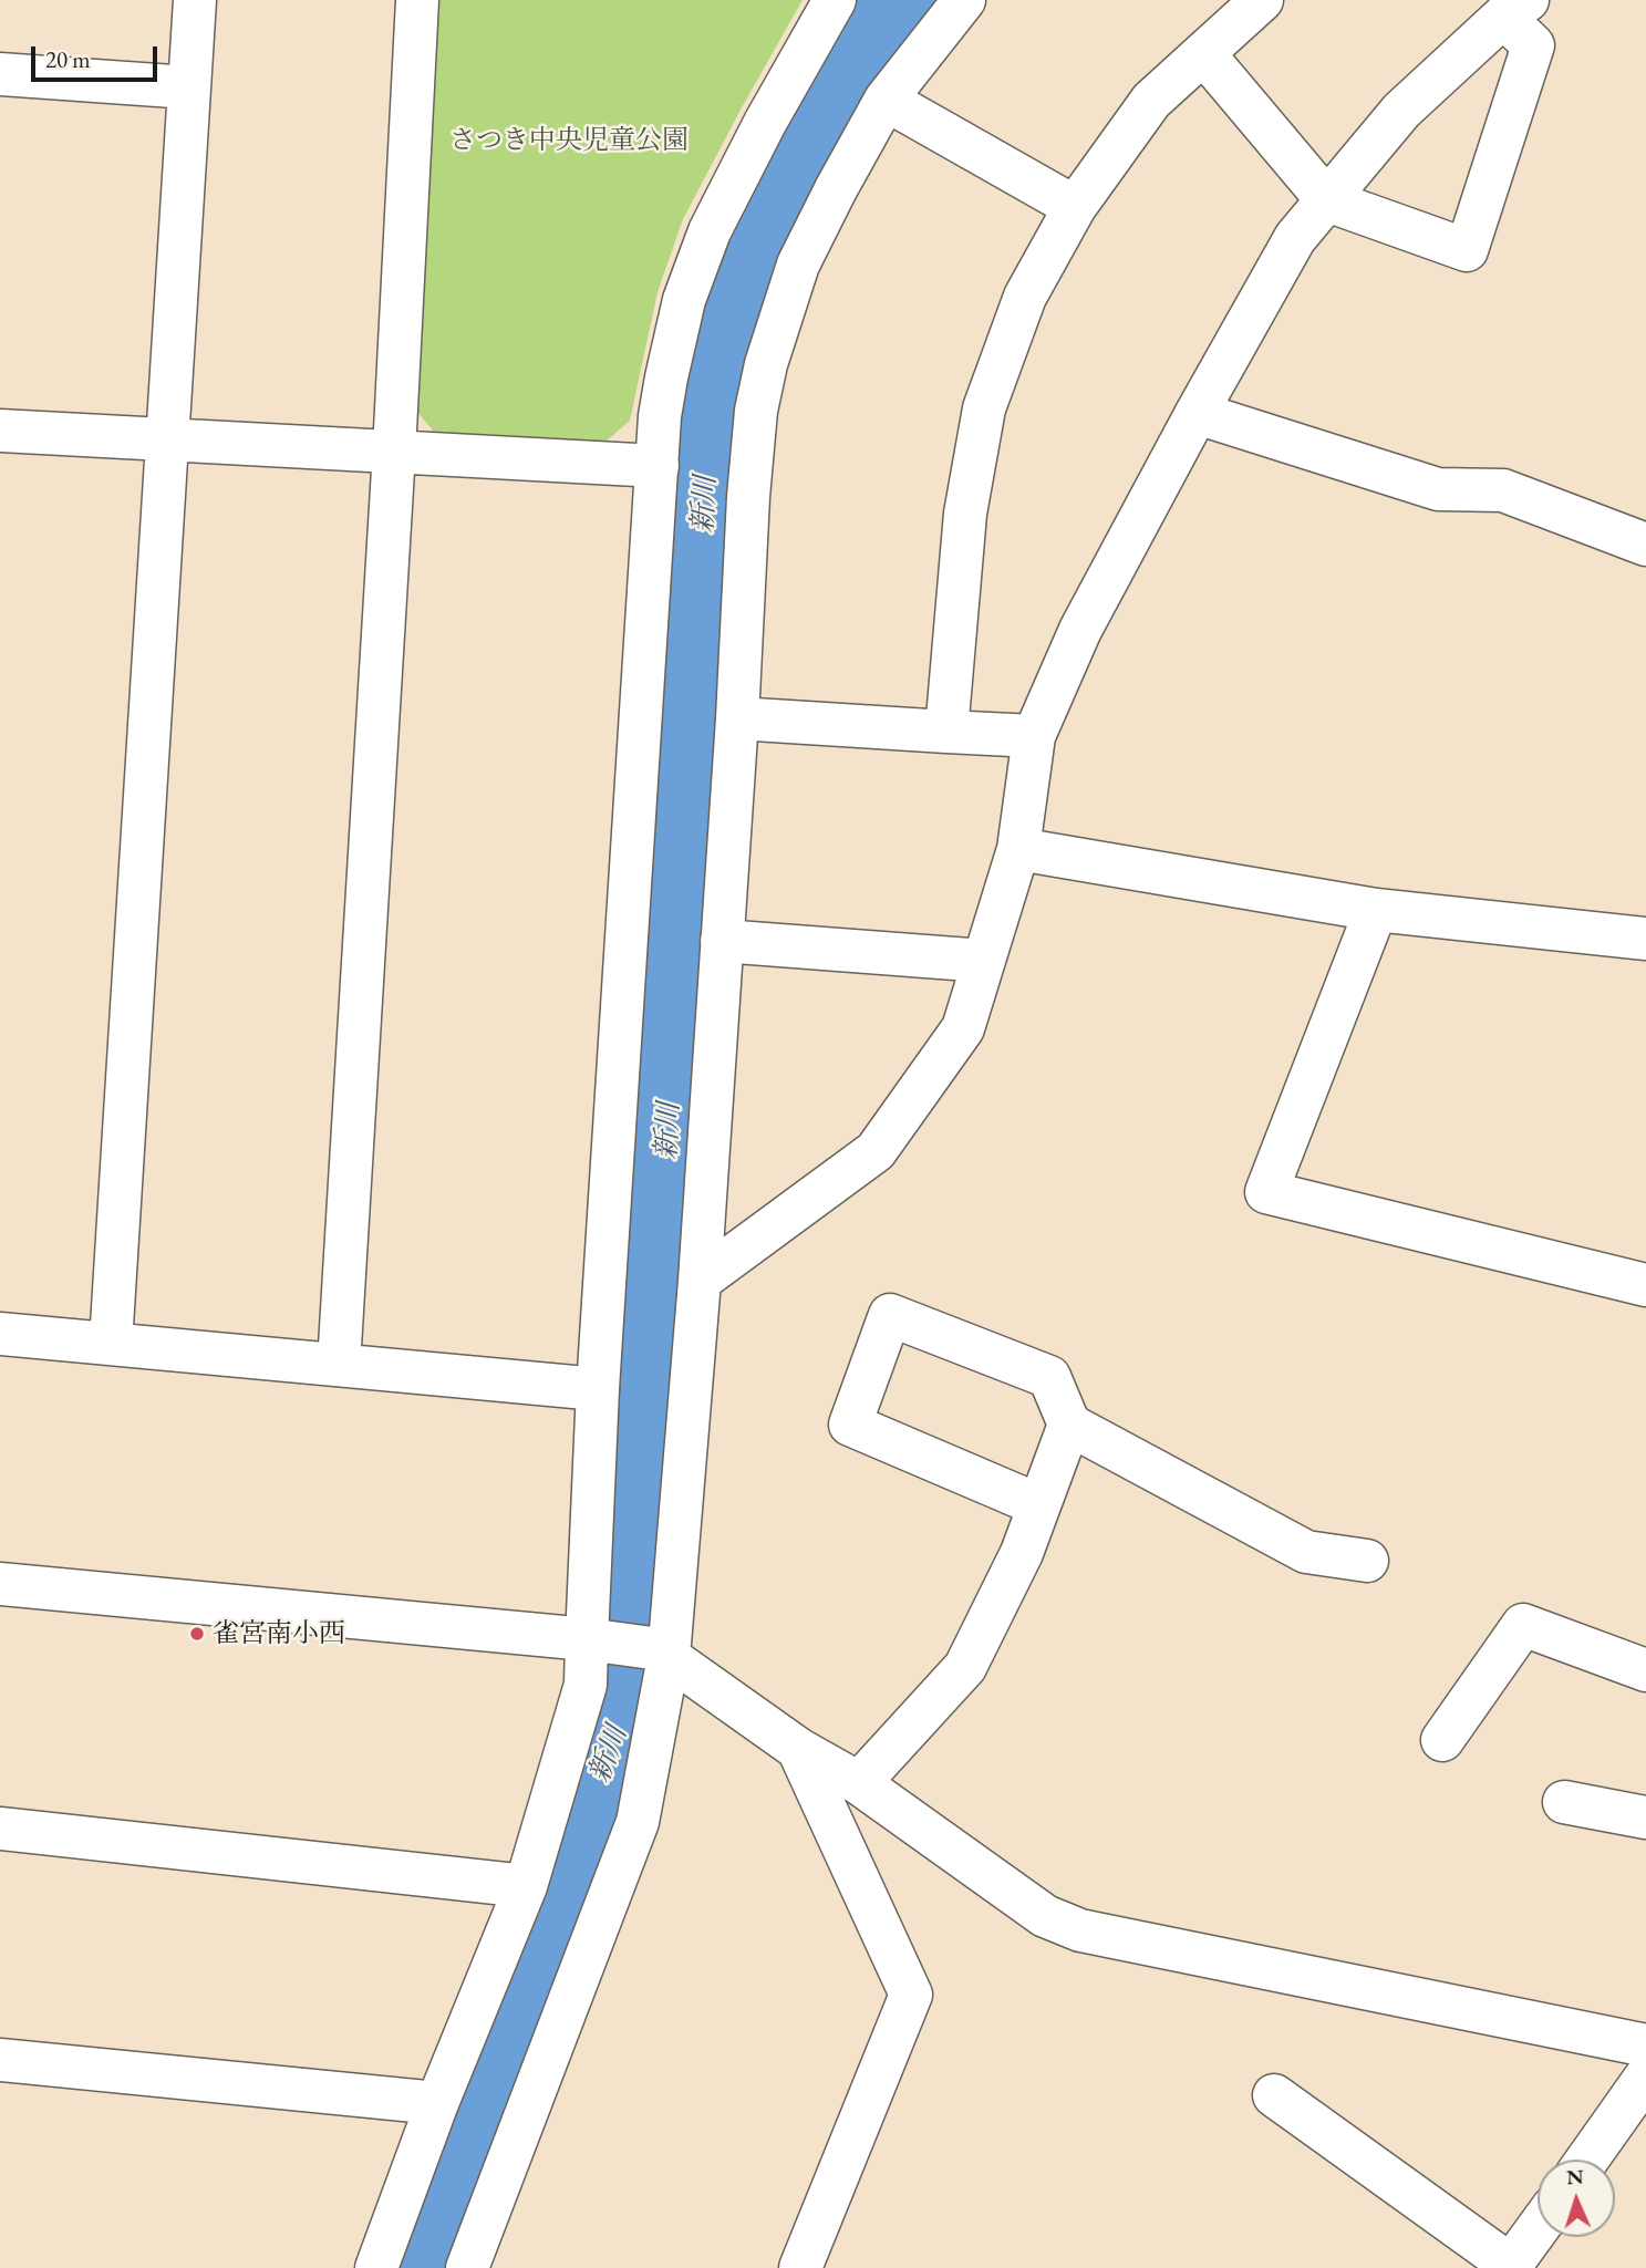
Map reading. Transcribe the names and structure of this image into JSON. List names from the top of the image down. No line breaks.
{"water":["新川"],"parks":["さつき中央児童公園"],"places":["雀宮南小西"],"scale_bar":"20 m","north":"top"}
